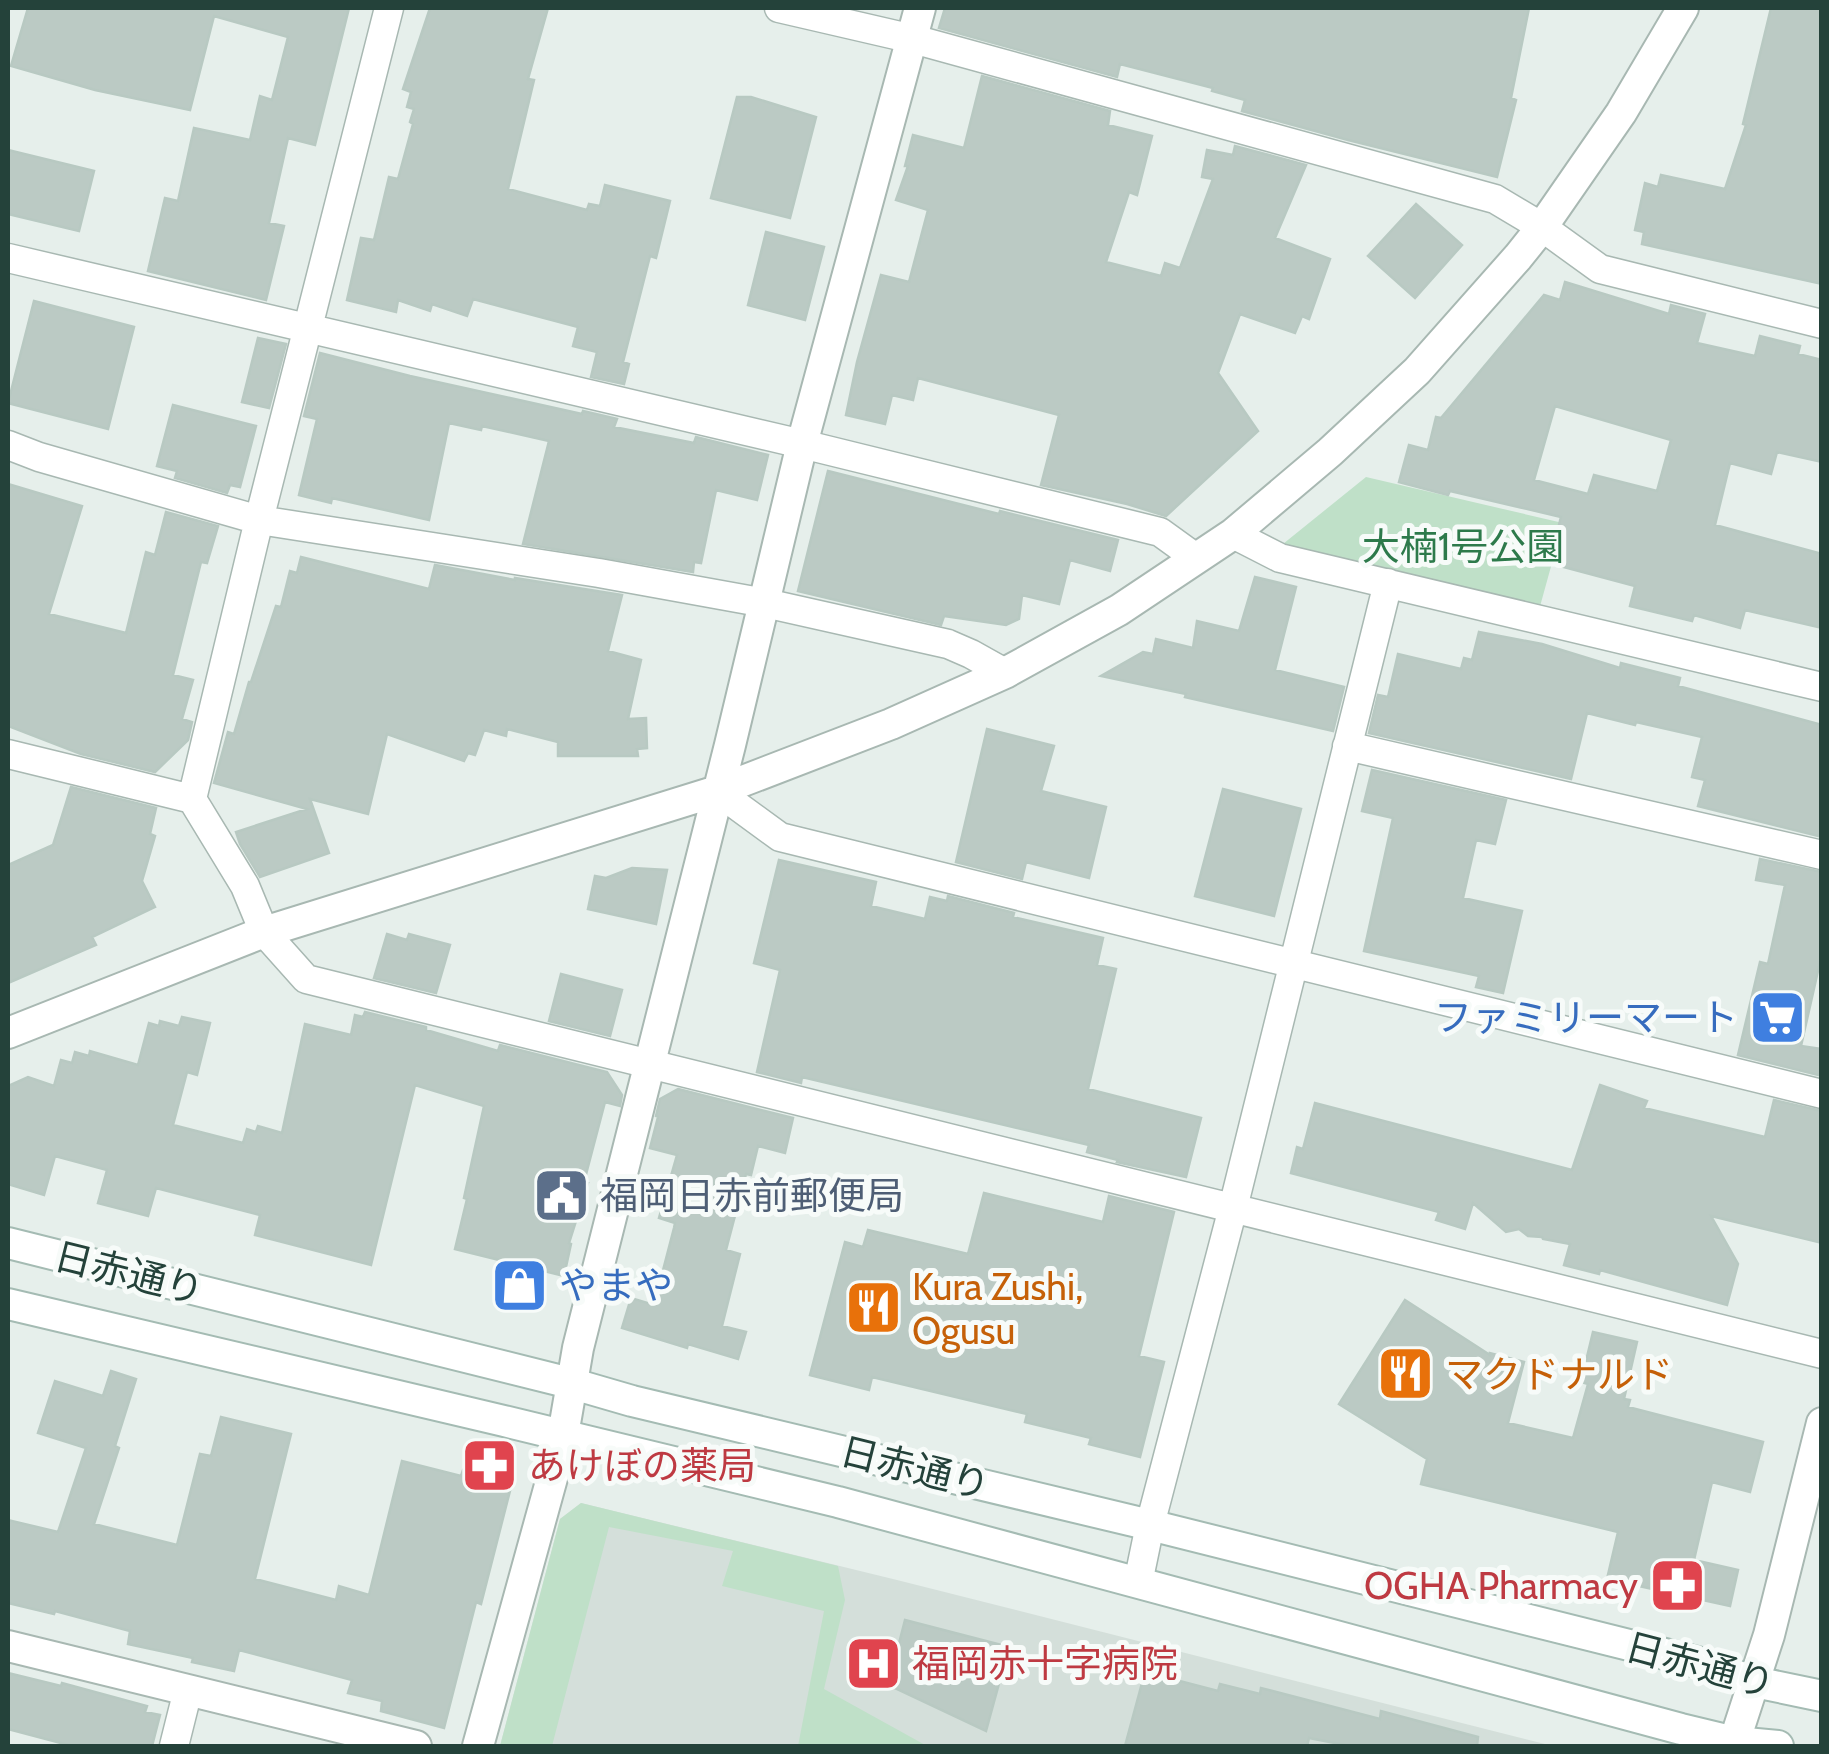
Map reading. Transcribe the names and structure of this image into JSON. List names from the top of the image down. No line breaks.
{"streets":{"street":["日赤通り"]},"parks":["大楠1号公園"],"places":{"supermarket":["ファミリーマート"],"public building":["福岡日赤前郵便局"],"shop":["やまや"],"restaurant":["Kura Zushi, Ogusu","マクドナルド"],"pharmacy":["あけぼの薬局","OGHA Pharmacy"],"hospital":["福岡赤十字病院"]}}
